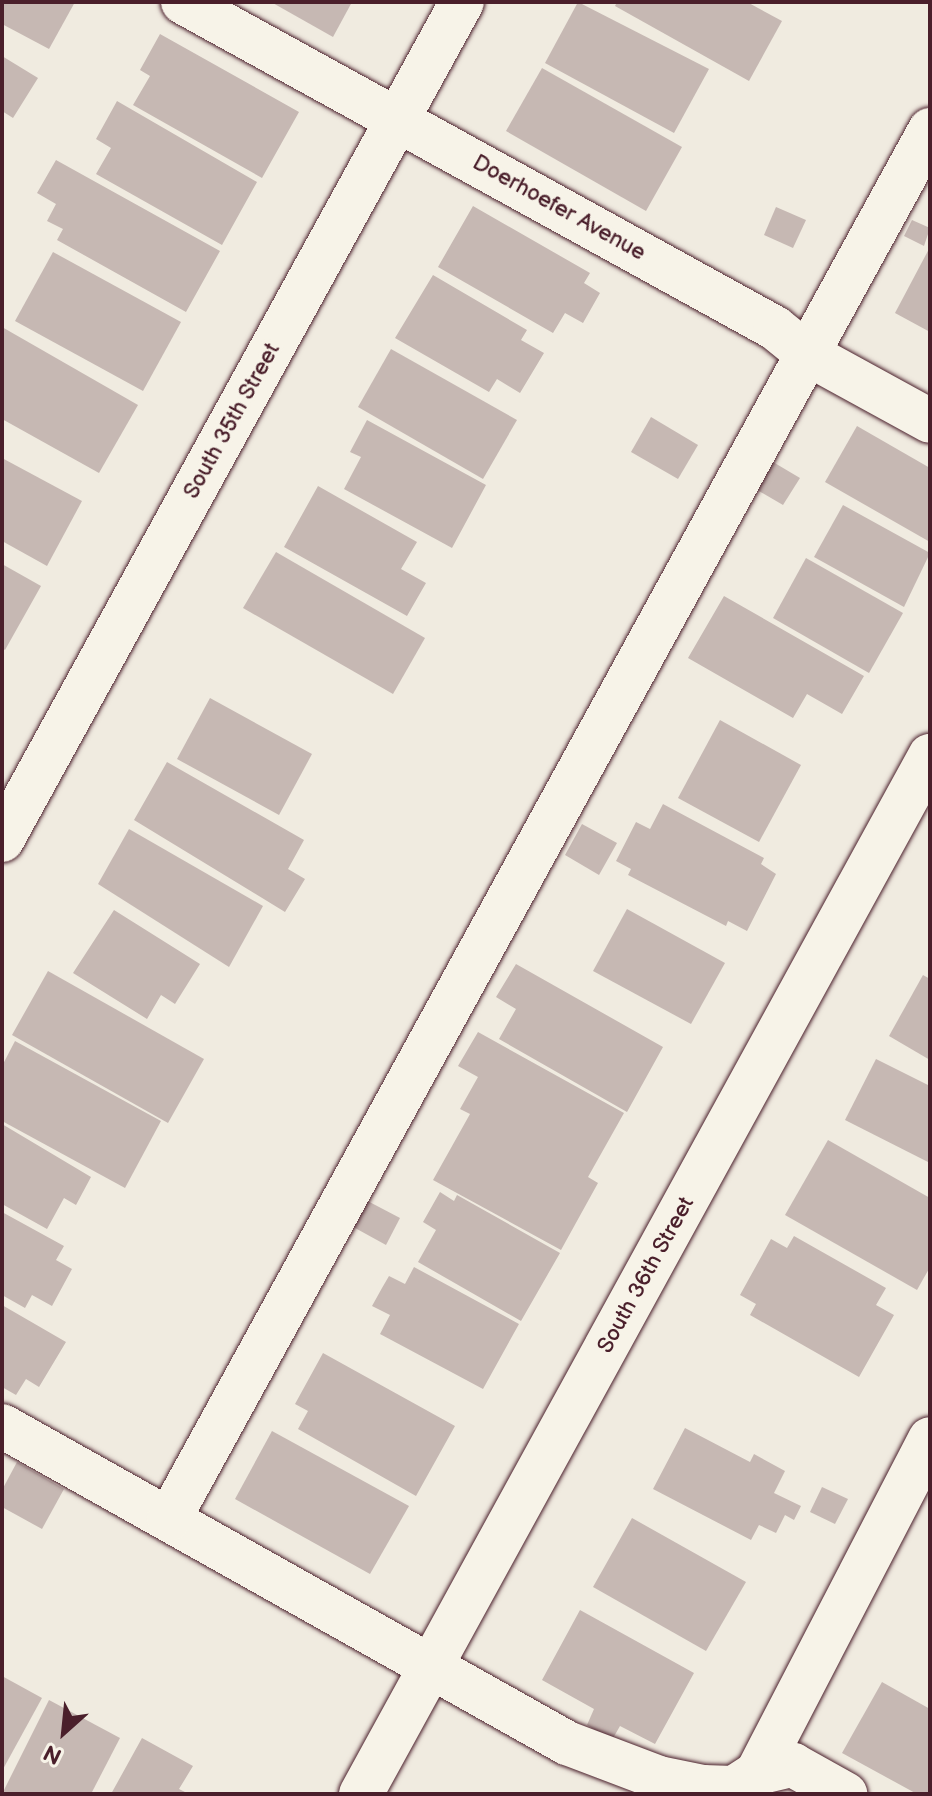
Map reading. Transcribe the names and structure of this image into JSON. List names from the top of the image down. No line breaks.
{"streets":{"street":["Doerhoefer Avenue","South 35th Street","South 36th Street"]},"crossings":[["Doerhoefer Avenue","South 35th Street"]],"north":"bottom left"}
